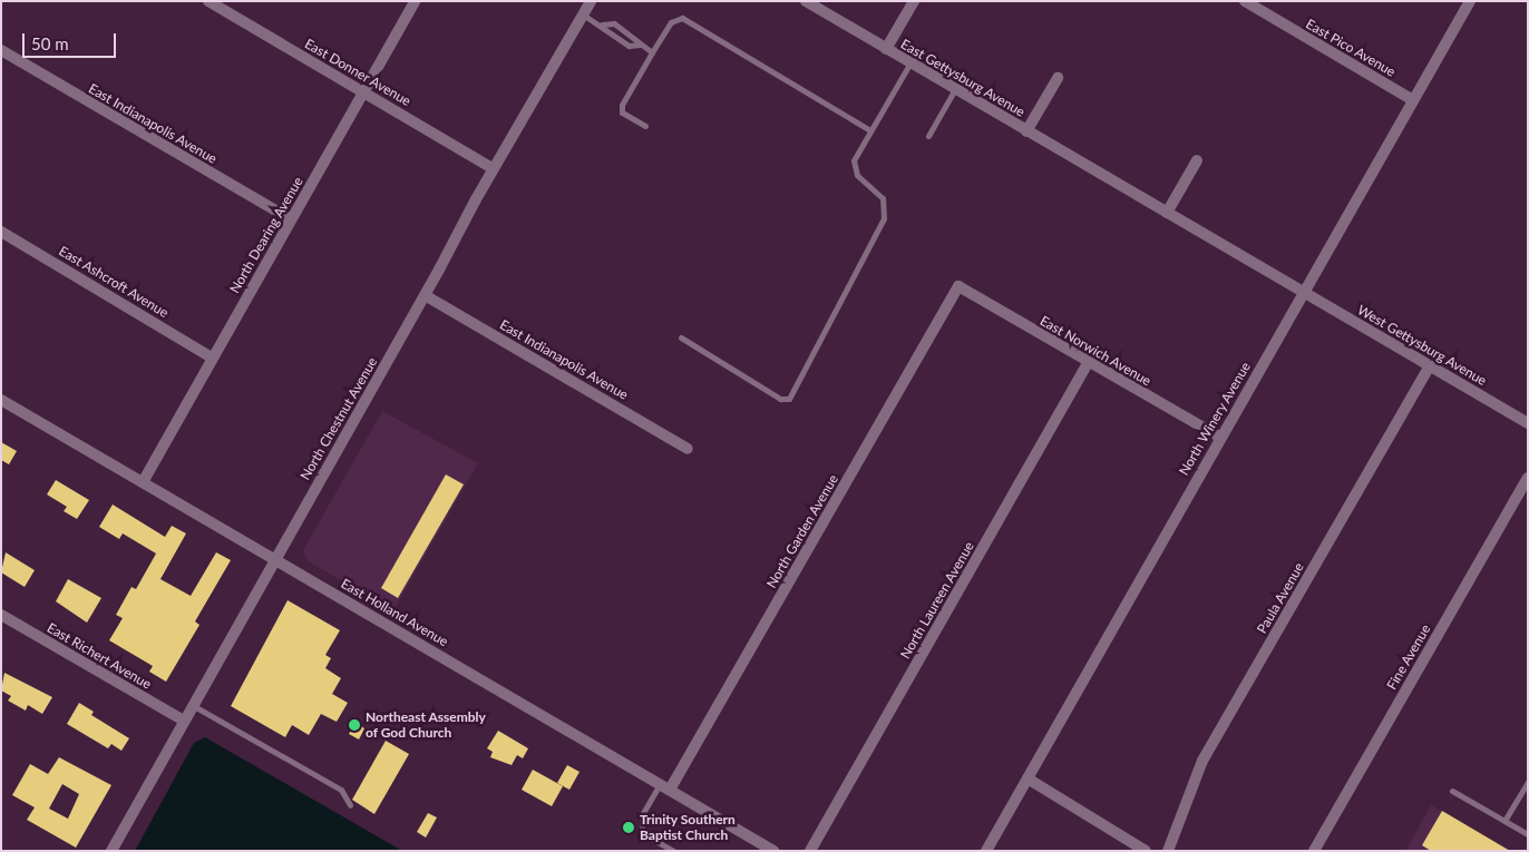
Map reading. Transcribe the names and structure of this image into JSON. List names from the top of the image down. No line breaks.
{"streets":{"street":["East Pico Avenue","East Donner Avenue","East Gettysburg Avenue","East Indianapolis Avenue","North Dearing Avenue","East Ashcroft Avenue","West Gettysburg Avenue","East Norwich Avenue","North Chestnut Avenue","North Winery Avenue","North Garden Avenue","Paula Avenue","North Laureen Avenue","East Holland Avenue","East Richert Avenue","Fine Avenue"]},"crossings":[["East Pico Avenue","North Winery Avenue"],["East Donner Avenue","North Dearing Avenue"],["East Donner Avenue","North Chestnut Avenue"],["East Gettysburg Avenue","West Gettysburg Avenue"],["East Gettysburg Avenue","North Winery Avenue"],["East Indianapolis Avenue","North Dearing Avenue"],["East Indianapolis Avenue","North Chestnut Avenue"],["North Dearing Avenue","East Ashcroft Avenue"],["North Dearing Avenue","East Holland Avenue"],["West Gettysburg Avenue","North Winery Avenue"],["West Gettysburg Avenue","Paula Avenue"],["East Norwich Avenue","North Winery Avenue"],["East Norwich Avenue","North Garden Avenue"],["East Norwich Avenue","North Laureen Avenue"],["North Chestnut Avenue","East Holland Avenue"],["North Chestnut Avenue","East Richert Avenue"],["North Garden Avenue","East Holland Avenue"]],"places":["Northeast Assembly of God Church","Trinity Southern Baptist Church"],"scale_bar":"50 m"}
